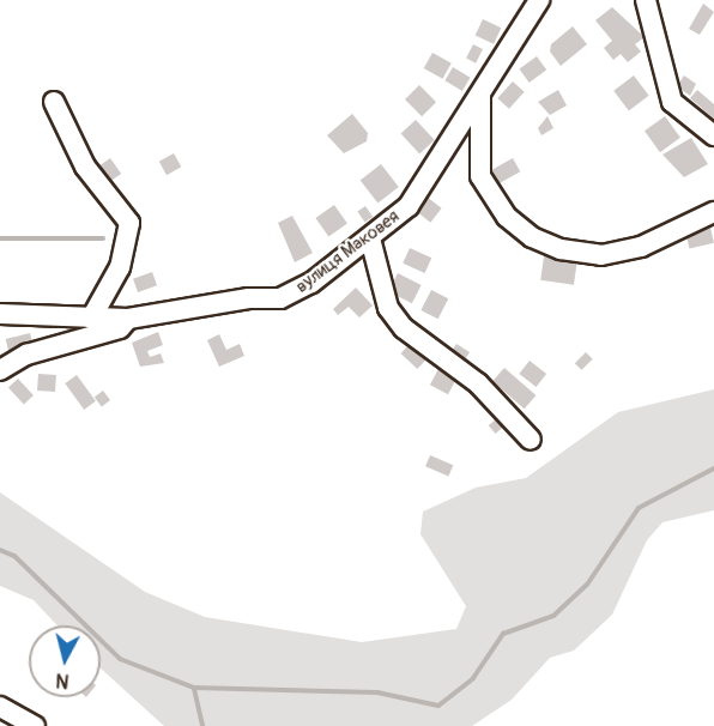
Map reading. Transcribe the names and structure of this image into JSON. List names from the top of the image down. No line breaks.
{"streets":{"street":["вулиця Маковея"]},"north":"bottom"}
